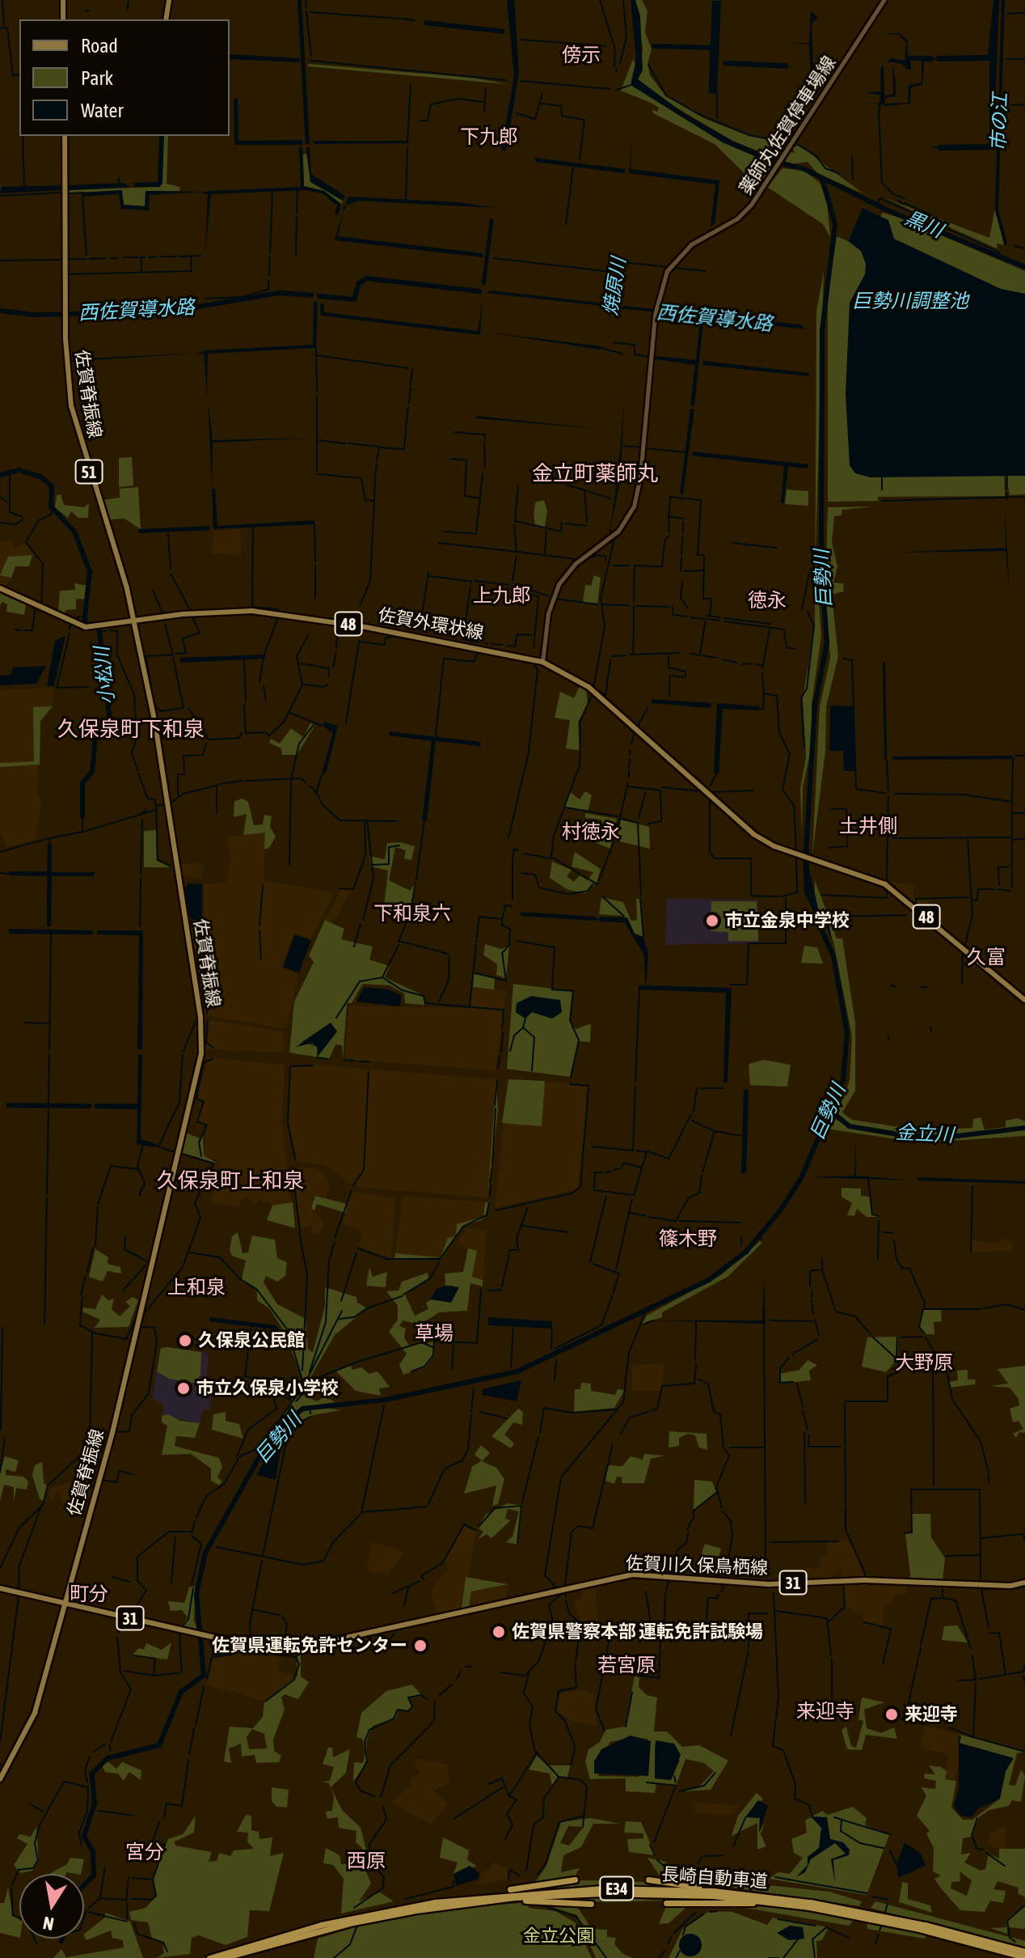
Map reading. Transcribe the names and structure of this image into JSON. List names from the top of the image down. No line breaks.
{"streets":{"highway":["長崎自動車道","E34"],"main road":["薬師丸佐賀停車場線","佐賀脊振線","51","48","佐賀外環状線","佐賀川久保鳥栖線","31"]},"crossings":[["薬師丸佐賀停車場線","佐賀外環状線"],["佐賀脊振線","佐賀外環状線"],["佐賀脊振線","佐賀川久保鳥栖線"],["佐賀脊振線","31"],["佐賀川久保鳥栖線","31"]],"districts":["傍示","下九郎","金立町薬師丸","上九郎","徳永","久保泉町下和泉","土井側","村徳永","下和泉六","久富","久保泉町上和泉","篠木野","上和泉","草場","大野原","町分","若宮原","来迎寺","宮分","西原"],"water":["市の江","黒川","焼原川","巨勢川調整池","西佐賀導水路","巨勢川","小松川","金立川"],"parks":["金立公園"],"places":["市立金泉中学校","久保泉公民館","市立久保泉小学校","佐賀県警察本部 運転免許試験場","佐賀県運転免許センター","来迎寺"],"legend":["Road","Park","Water"],"north":"bottom"}
